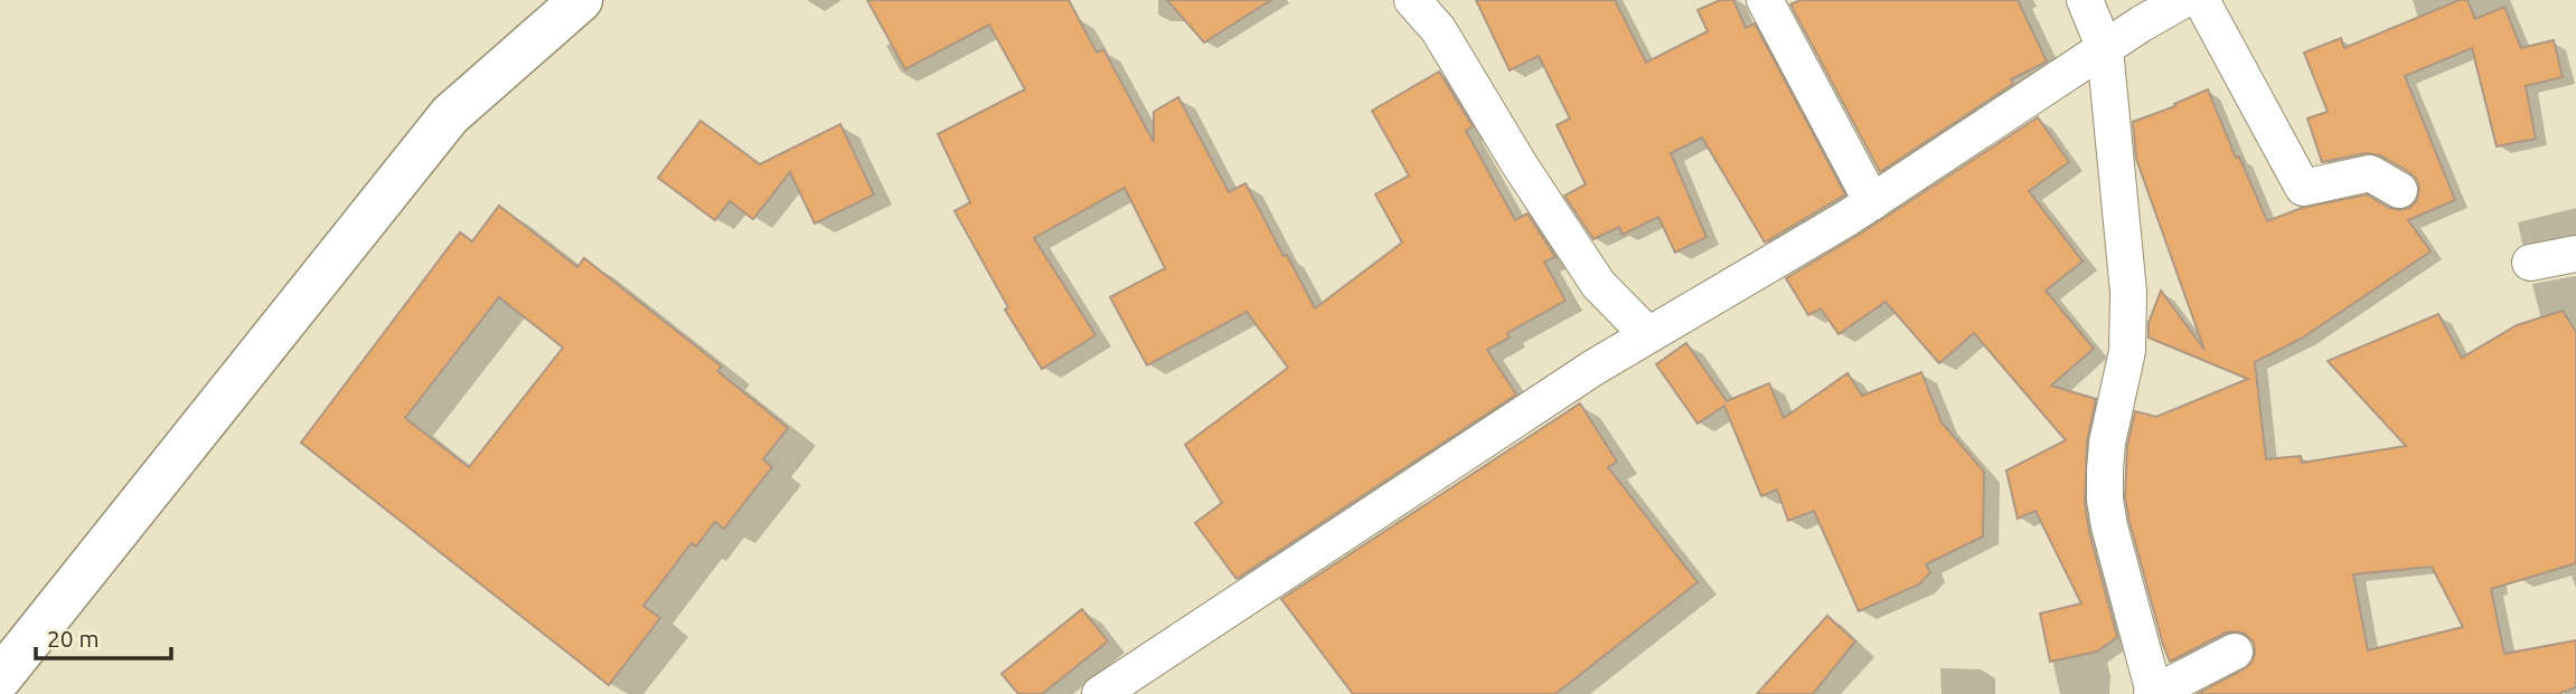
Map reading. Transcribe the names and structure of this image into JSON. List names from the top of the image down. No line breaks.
{"scale_bar":"20 m"}
